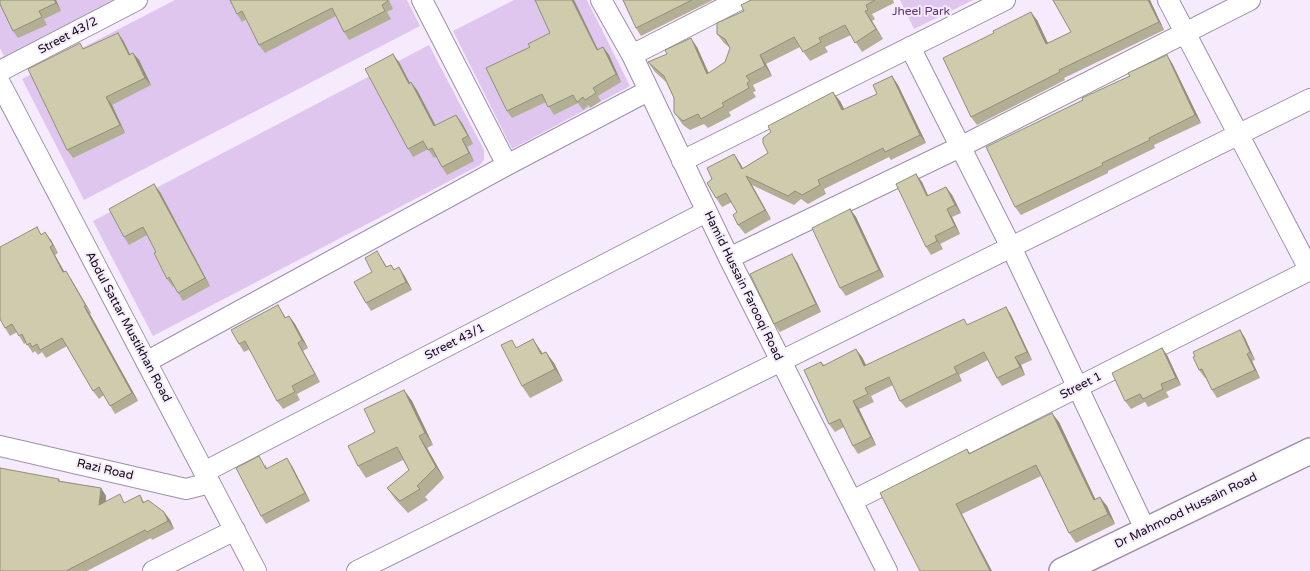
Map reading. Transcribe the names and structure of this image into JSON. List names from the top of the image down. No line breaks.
{"streets":{"main road":["Dr Mahmood Hussain Road"],"street":["Street 43/2","Hamid Hussain Farooqi Road","Abdul Sattar Mustikhan Road","Street 43/1","Street 1","Razi Road"]},"crossings":[["Hamid Hussain Farooqi Road","Street 43/1"],["Hamid Hussain Farooqi Road","Street 1"],["Abdul Sattar Mustikhan Road","Street 43/1"],["Abdul Sattar Mustikhan Road","Razi Road"],["Street 43/1","Razi Road"]],"parks":["Jheel Park"]}
